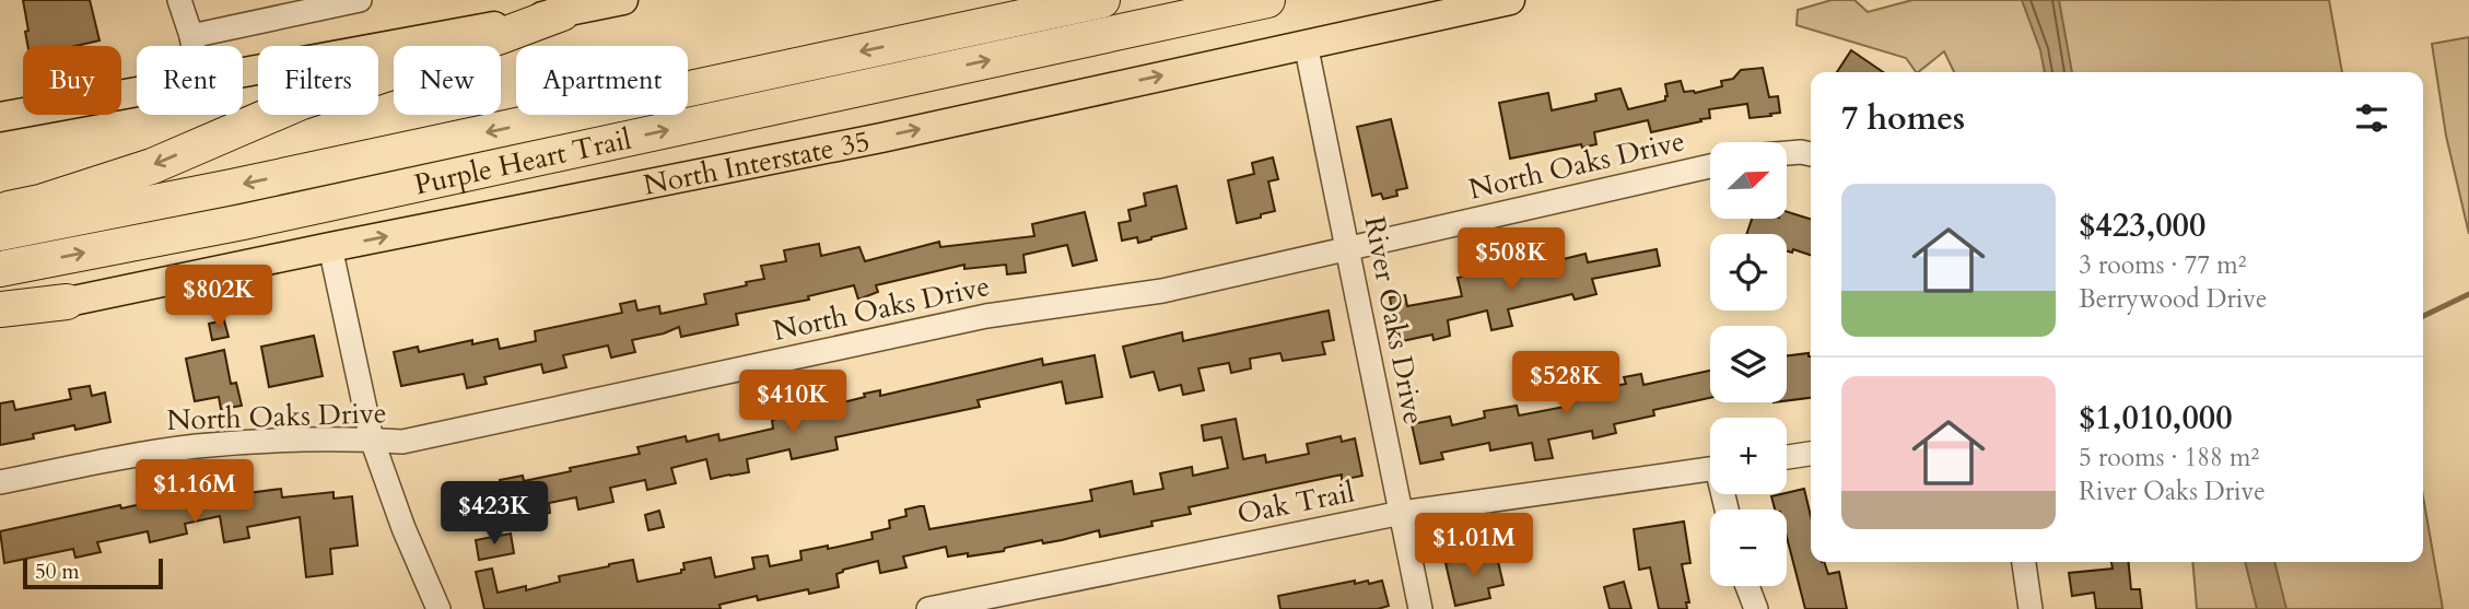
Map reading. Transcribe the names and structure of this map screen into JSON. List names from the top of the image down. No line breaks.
{"streets":{"highway":["Purple Heart Trail"],"main road":["North Interstate 35"],"street":["North Oaks Drive","River Oaks Drive","Oak Trail"]},"crossings":[["North Interstate 35","River Oaks Drive"],["North Oaks Drive","River Oaks Drive"],["River Oaks Drive","Oak Trail"]],"scale_bar":"50 m","north":"top right","page":{"chip":["Buy","Rent","Filters","New","Apartment"],"heading":"7 homes","map_buttons":["+","−"],"list":[{"name":"$423,000","note":"3 rooms · 77 m² · Berrywood Drive"},{"name":"$1,010,000","note":"5 rooms · 188 m² · River Oaks Drive"}],"price":["$508K","$802K","$528K","$410K","$1.16M","$423K","$1.01M"],"scale":"50 m"}}
